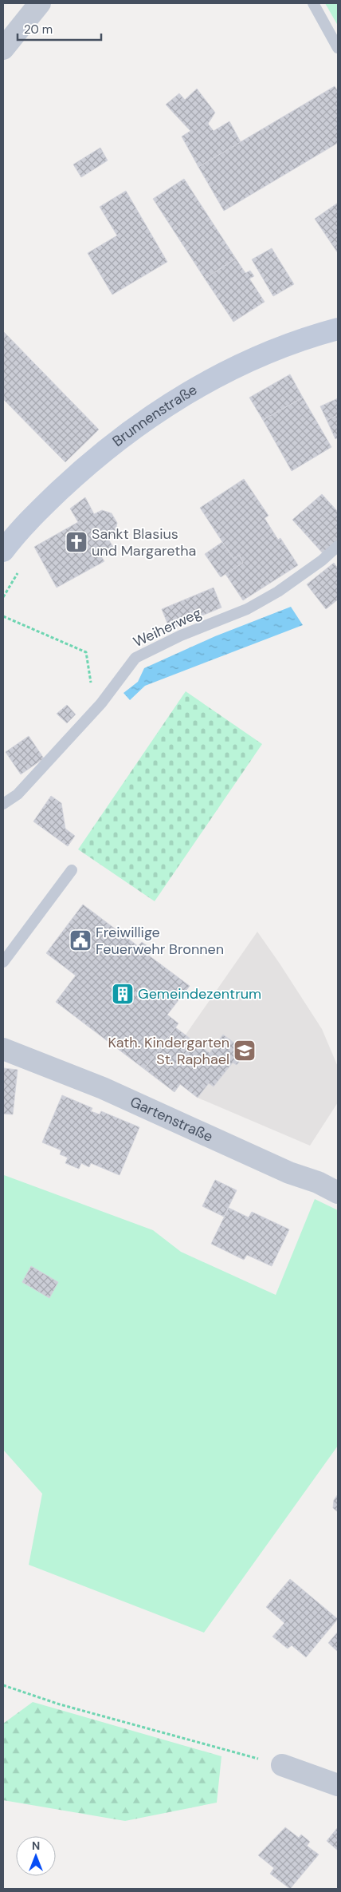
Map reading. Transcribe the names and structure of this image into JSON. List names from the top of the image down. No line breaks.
{"streets":{"street":["Brunnenstraße","Gartenstraße"],"lane":["Weiherweg"]},"places":{"church":["Sankt Blasius und Margaretha"],"public building":["Freiwillige Feuerwehr Bronnen"],"building":["Gemeindezentrum"],"school or university":["Kath. Kindergarten St. Raphael"]},"scale_bar":"20 m","north":"top"}
